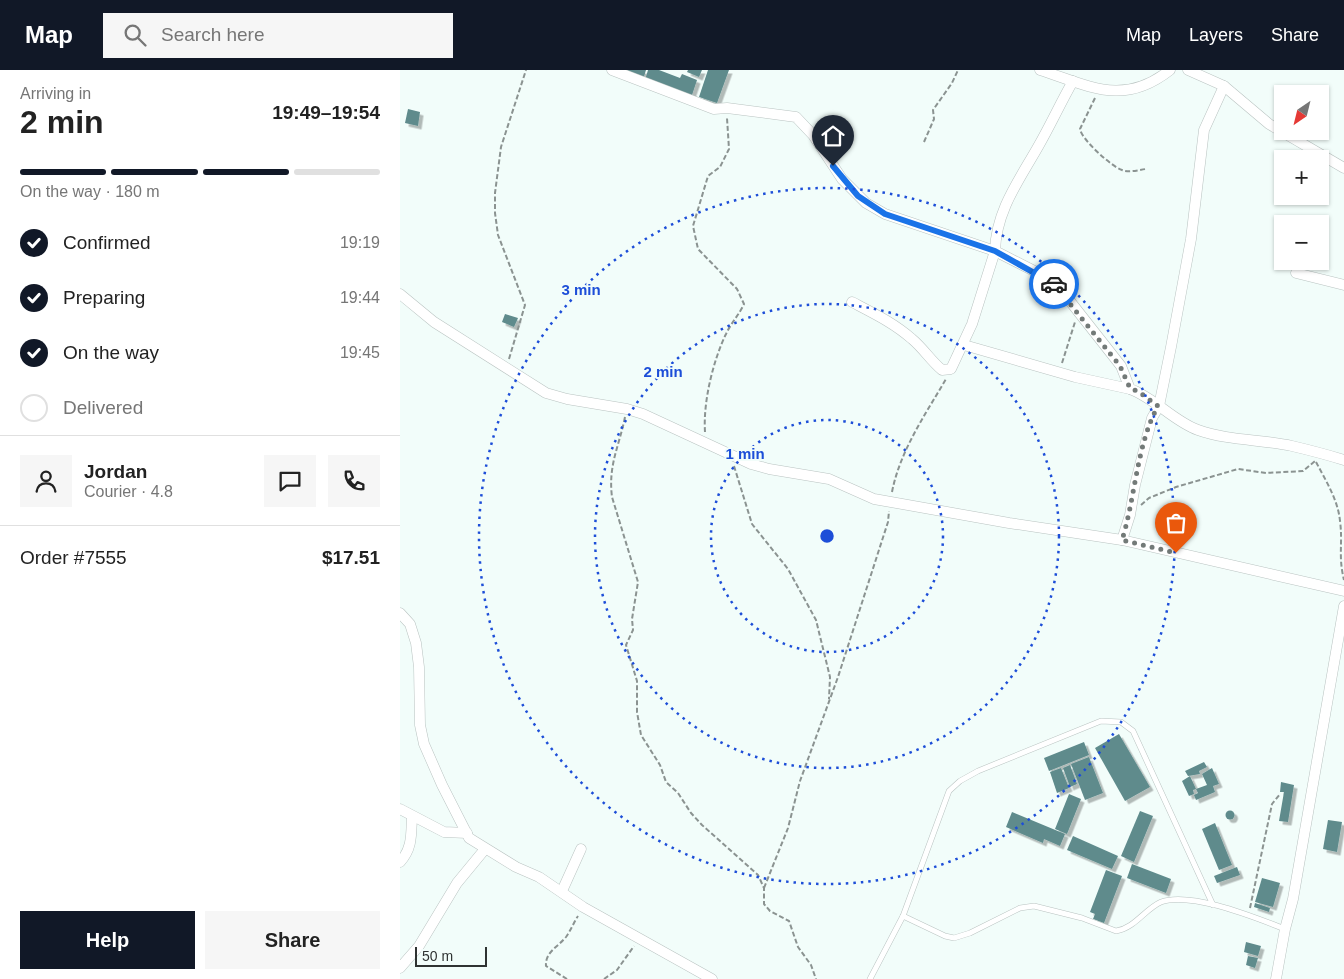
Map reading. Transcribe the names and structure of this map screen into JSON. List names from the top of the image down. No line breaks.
{"scale_bar":"50 m","north":"bottom left","page":{"header":"Map","search":"Search here","nav":["Map","Layers","Share"],"heading":["2 min","Arriving in","19:49–19:54"],"panel":["Jordan","Courier · 4.8","Order #7555","$17.51"],"map_buttons":["+","−"],"bar":"On the way · 180 m","list":[["Confirmed","19:19"],["Preparing","19:44"],["On the way","19:45"],"Delivered"],"buttons":["Help","Share"],"scale":"50 m"},"rings":["3 min","2 min","1 min"]}
